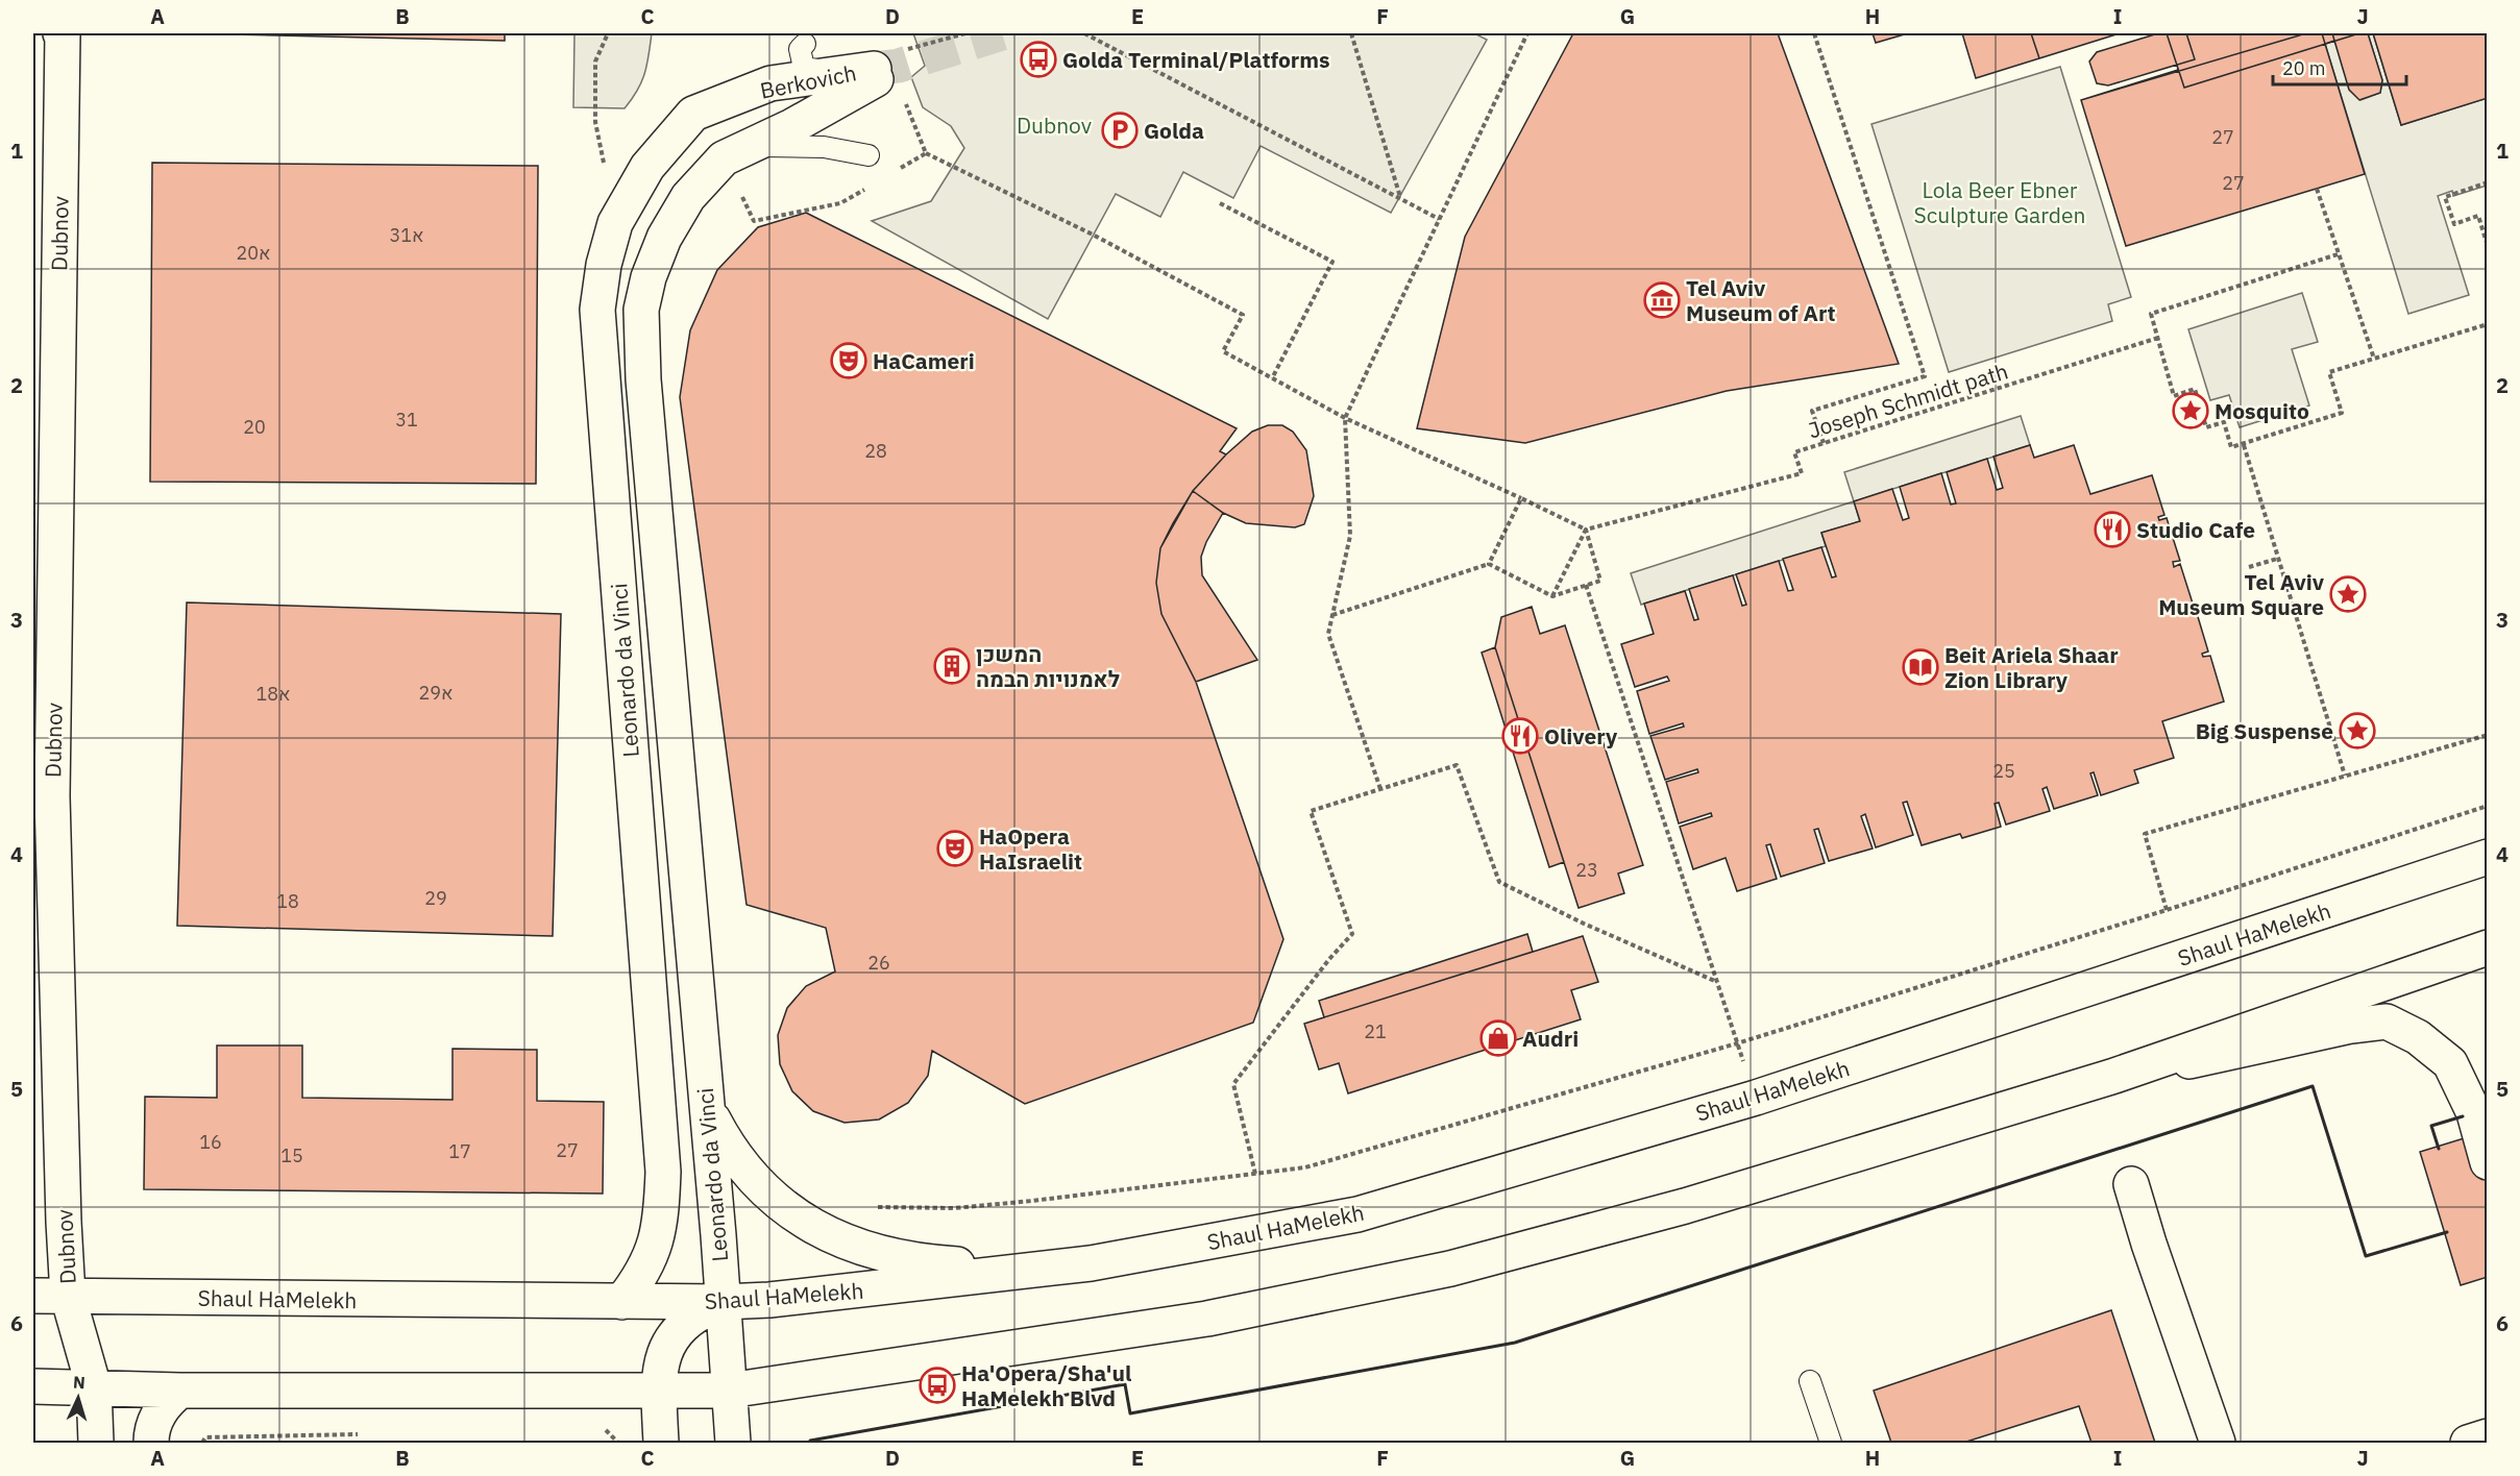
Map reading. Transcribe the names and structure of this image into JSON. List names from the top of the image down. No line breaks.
{"streets":{"street":["Berkovich","Dubnov","Leonardo da Vinci","Shaul HaMelekh"],"path":["Joseph Schmidt path"]},"crossings":[["Berkovich","Leonardo da Vinci"],["Dubnov","Shaul HaMelekh"],["Leonardo da Vinci","Shaul HaMelekh"]],"parks":["Dubnov","Lola Beer Ebner Sculpture Garden"],"places":{"bus stop":["Golda Terminal/Platforms","Ha'Opera/Sha'ul HaMelekh Blvd"],"parking":["Golda"],"museum":["Tel Aviv Museum of Art"],"theatre":["HaCameri","HaOpera HaIsraelit"],"place":["Mosquito","Tel Aviv Museum Square","Big Suspense"],"restaurant":["Studio Cafe","Olivery"],"building":["המשכן לאמנויות הבמה"],"library":["Beit Ariela Shaar Zion Library"],"shop":["Audri"]},"house_numbers":["27","27","31א","20א","31","20","28","29א","18א","25","23","29","18","26","21","16","27","17","15"],"scale_bar":"20 m","north":"top","grid":{"columns":["A","B","C","D","E","F","G","H","I","J"],"rows":["1","2","3","4","5","6"]}}
